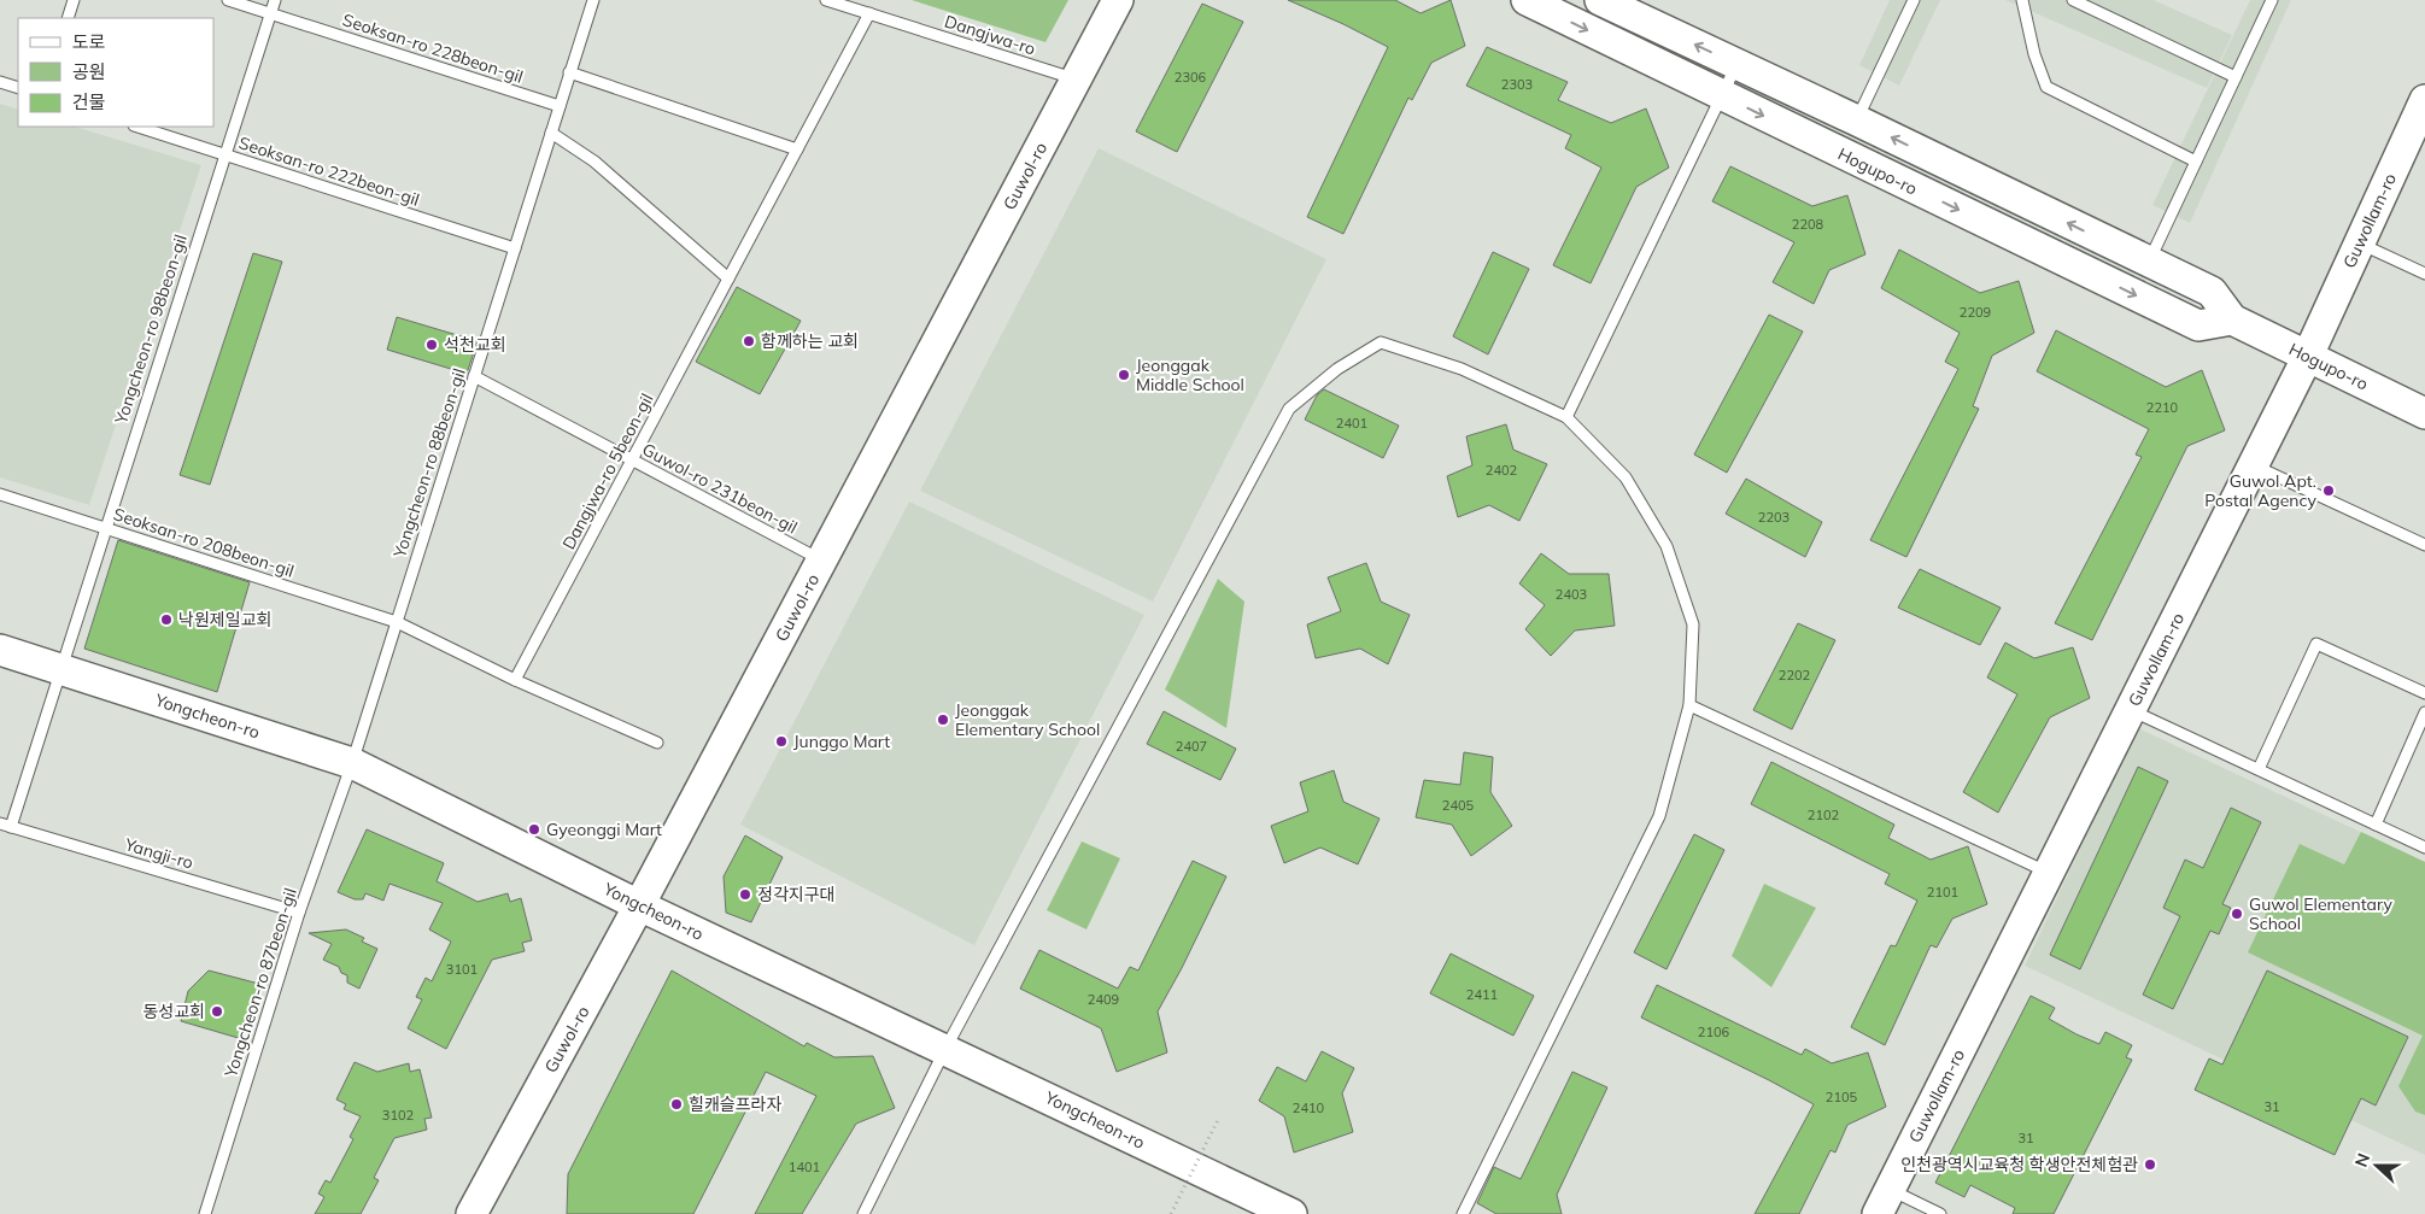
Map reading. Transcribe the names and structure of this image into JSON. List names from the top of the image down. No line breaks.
{"streets":{"main road":["Hogupo-ro","Guwol-ro","Guwollam-ro","Yongcheon-ro"],"lane":["Dangjwa-ro","Seoksan-ro 228beon-gil","Seoksan-ro 222beon-gil","Yongcheon-ro 98beon-gil","Yongcheon-ro 88beon-gil","Dangjwa-ro 5beon-gil","Guwol-ro 231beon-gil","Seoksan-ro 208beon-gil","Yangji-ro","Yongcheon-ro 87beon-gil"]},"crossings":[["Dangjwa-ro","Guwol-ro"],["Dangjwa-ro","Dangjwa-ro 5beon-gil"],["Seoksan-ro 228beon-gil","Yongcheon-ro 98beon-gil"],["Seoksan-ro 228beon-gil","Yongcheon-ro 88beon-gil"],["Seoksan-ro 222beon-gil","Yongcheon-ro 98beon-gil"],["Seoksan-ro 222beon-gil","Yongcheon-ro 88beon-gil"],["Hogupo-ro","Guwollam-ro"],["Guwol-ro","Guwol-ro 231beon-gil"],["Guwol-ro","Yongcheon-ro"],["Yongcheon-ro 98beon-gil","Seoksan-ro 208beon-gil"],["Yongcheon-ro 98beon-gil","Yongcheon-ro"],["Yongcheon-ro 98beon-gil","Yangji-ro"],["Yongcheon-ro 88beon-gil","Guwol-ro 231beon-gil"],["Yongcheon-ro 88beon-gil","Seoksan-ro 208beon-gil"],["Yongcheon-ro 88beon-gil","Yongcheon-ro"],["Yongcheon-ro 88beon-gil","Yongcheon-ro 87beon-gil"],["Dangjwa-ro 5beon-gil","Guwol-ro 231beon-gil"],["Dangjwa-ro 5beon-gil","Seoksan-ro 208beon-gil"],["Yongcheon-ro","Yongcheon-ro 87beon-gil"],["Yangji-ro","Yongcheon-ro 87beon-gil"]],"places":["함께하는 교회","석천교회","Jeonggak Middle School","Guwol Apt. Postal Agency","낙원제일교회","Jeonggak Elementary School","Junggo Mart","Gyeonggi Mart","정각지구대","Guwol Elementary School","동성교회","힐캐슬프라자","인천광역시교육청 학생안전체험관"],"house_numbers":["2306","2303","2208","2209","2210","2401","2402","2203","2403","2202","2407","2405","2102","2101","3101","2411","2409","2106","2105","31","2410","3102","31","1401"],"legend":["도로","공원","건물"],"north":"left"}
